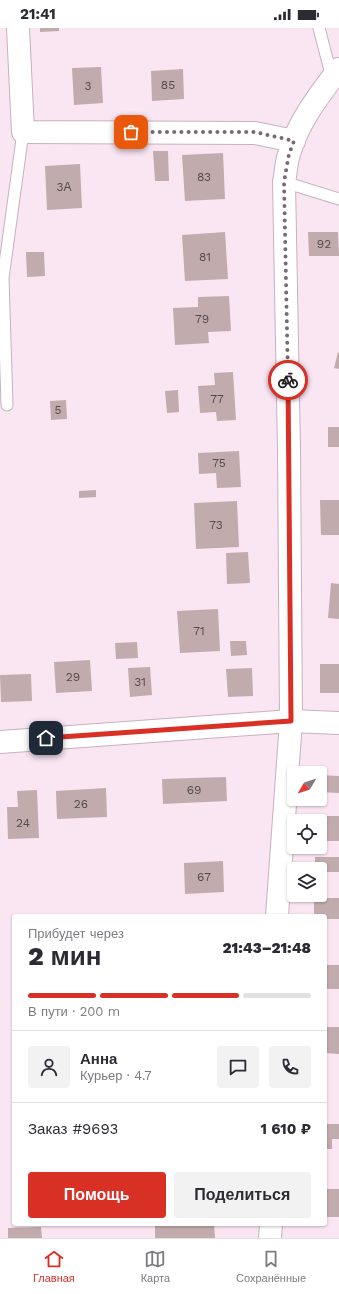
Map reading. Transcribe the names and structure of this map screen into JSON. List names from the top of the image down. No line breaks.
{"house_numbers":["85","3","83","3А","92","81","79","77","5","75","73","71","29","31","69","26","24","67"],"north":"bottom left","page":{"status":"21:41","heading":["2 мин","Прибудет через","21:43–21:48"],"panel":["Анна","Курьер · 4.7","Заказ #9693","1 610 ₽"],"bar":"В пути · 200 m","buttons":["Помощь","Поделиться"],"tabs":["Главная","Карта","Сохранённые"]}}
